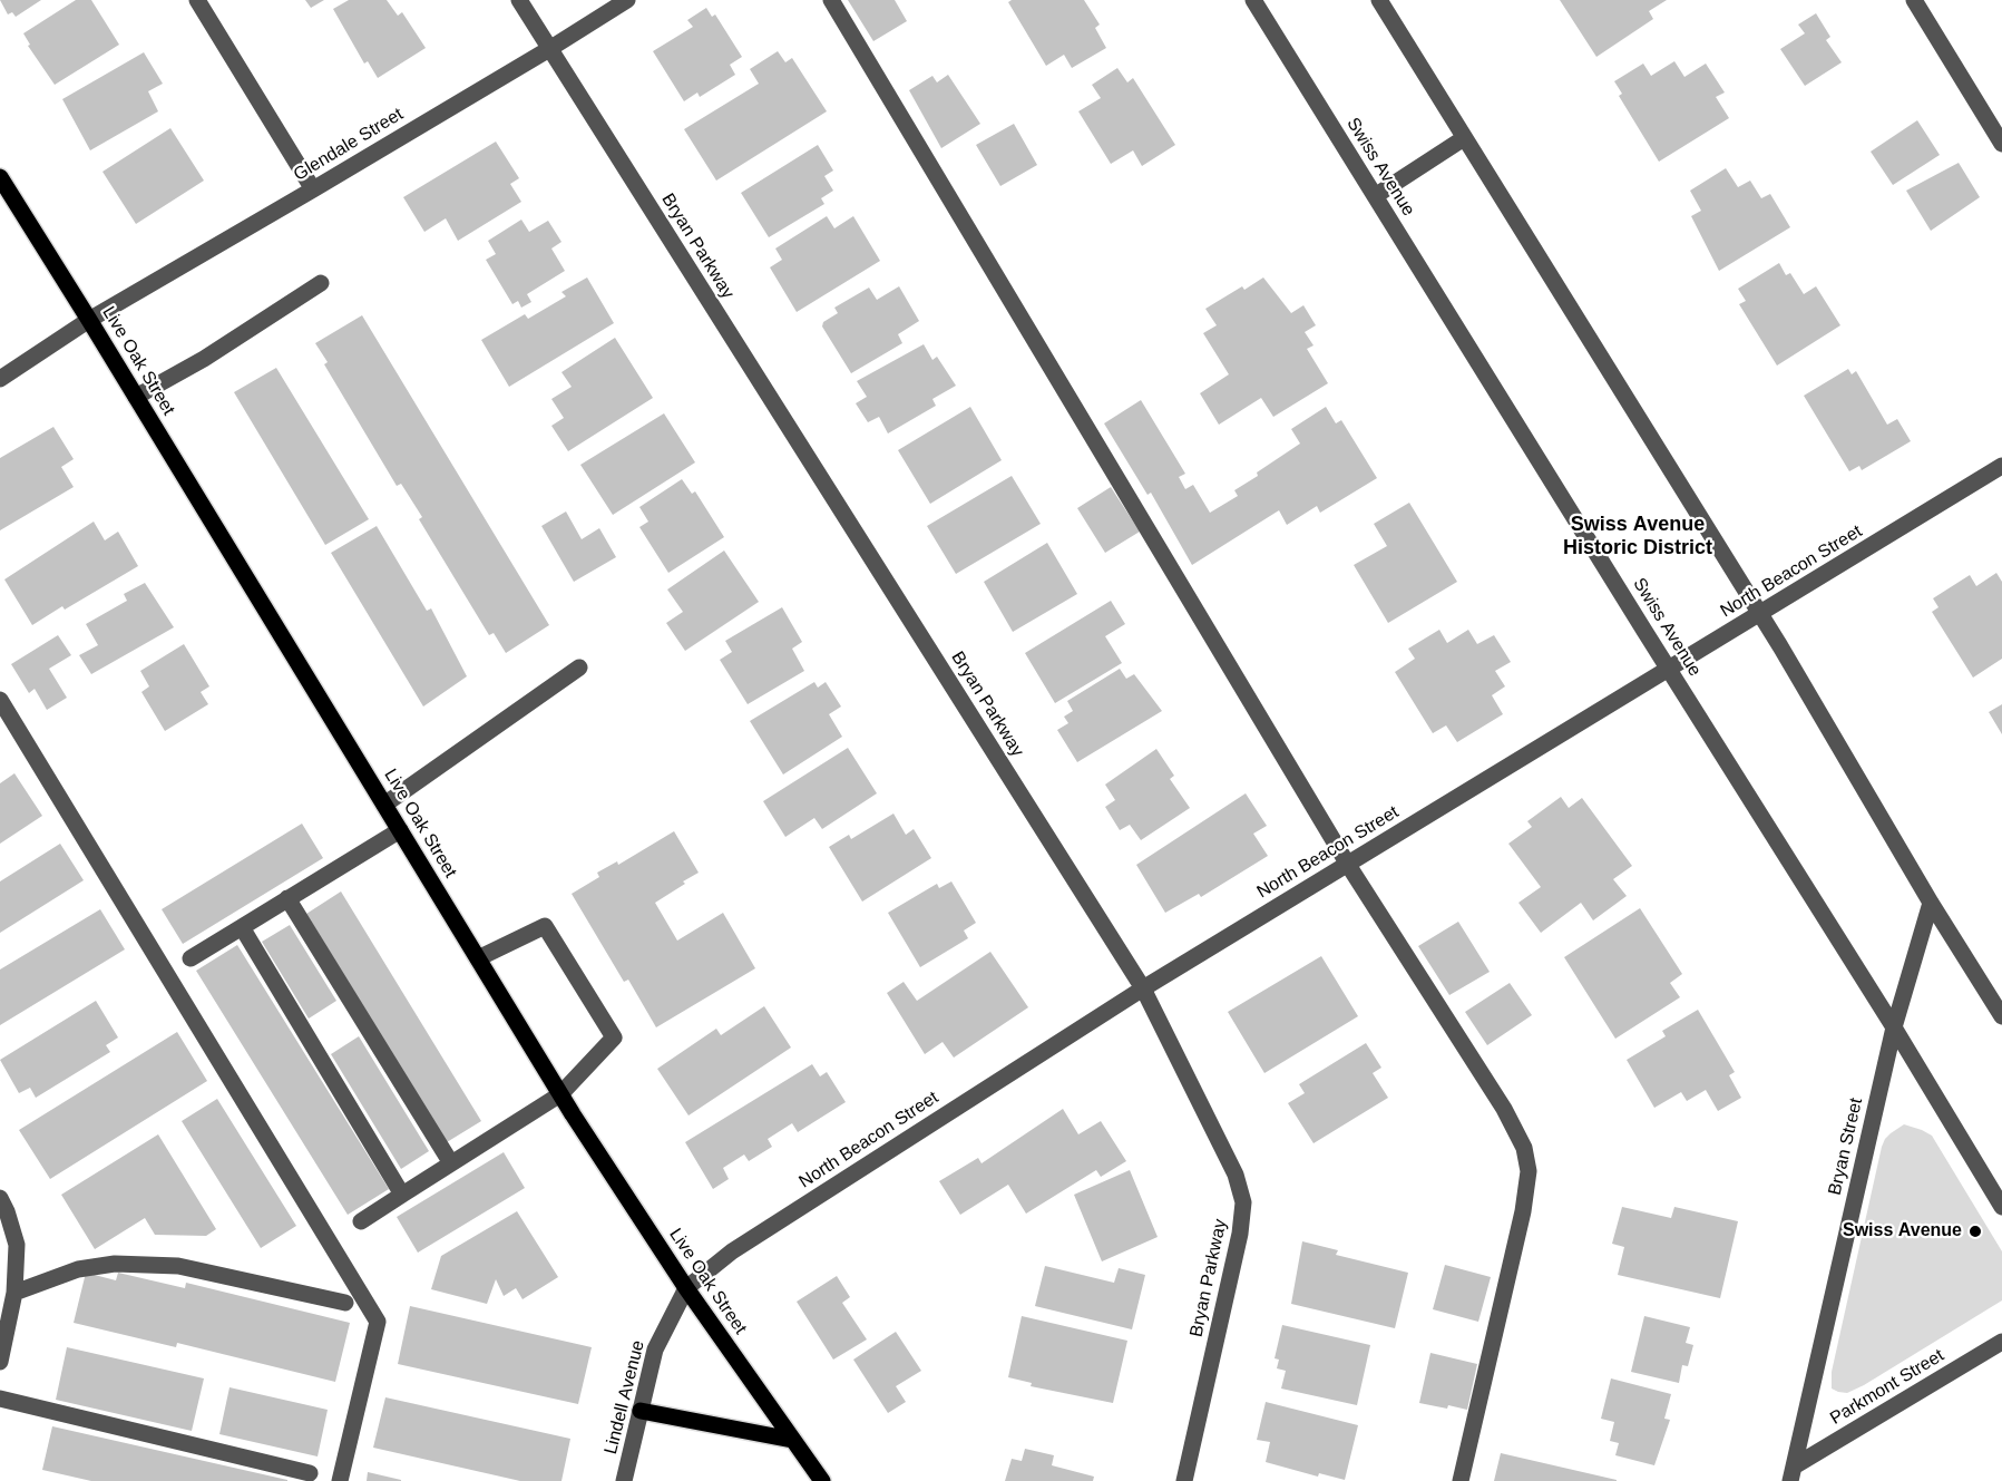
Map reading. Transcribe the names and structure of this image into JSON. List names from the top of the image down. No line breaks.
{"streets":{"main road":["Live Oak Street"],"street":["Glendale Street","Swiss Avenue","Bryan Parkway","North Beacon Street","Bryan Street","Parkmont Street","Lindell Avenue"]},"crossings":[["Glendale Street","Bryan Parkway"],["Glendale Street","Live Oak Street"],["Swiss Avenue","North Beacon Street"],["Swiss Avenue","Bryan Street"],["Bryan Parkway","North Beacon Street"],["Live Oak Street","North Beacon Street"],["Live Oak Street","Lindell Avenue"],["North Beacon Street","Lindell Avenue"],["Bryan Street","Parkmont Street"]],"districts":["Swiss Avenue Historic District"],"places":["Swiss Avenue"]}
